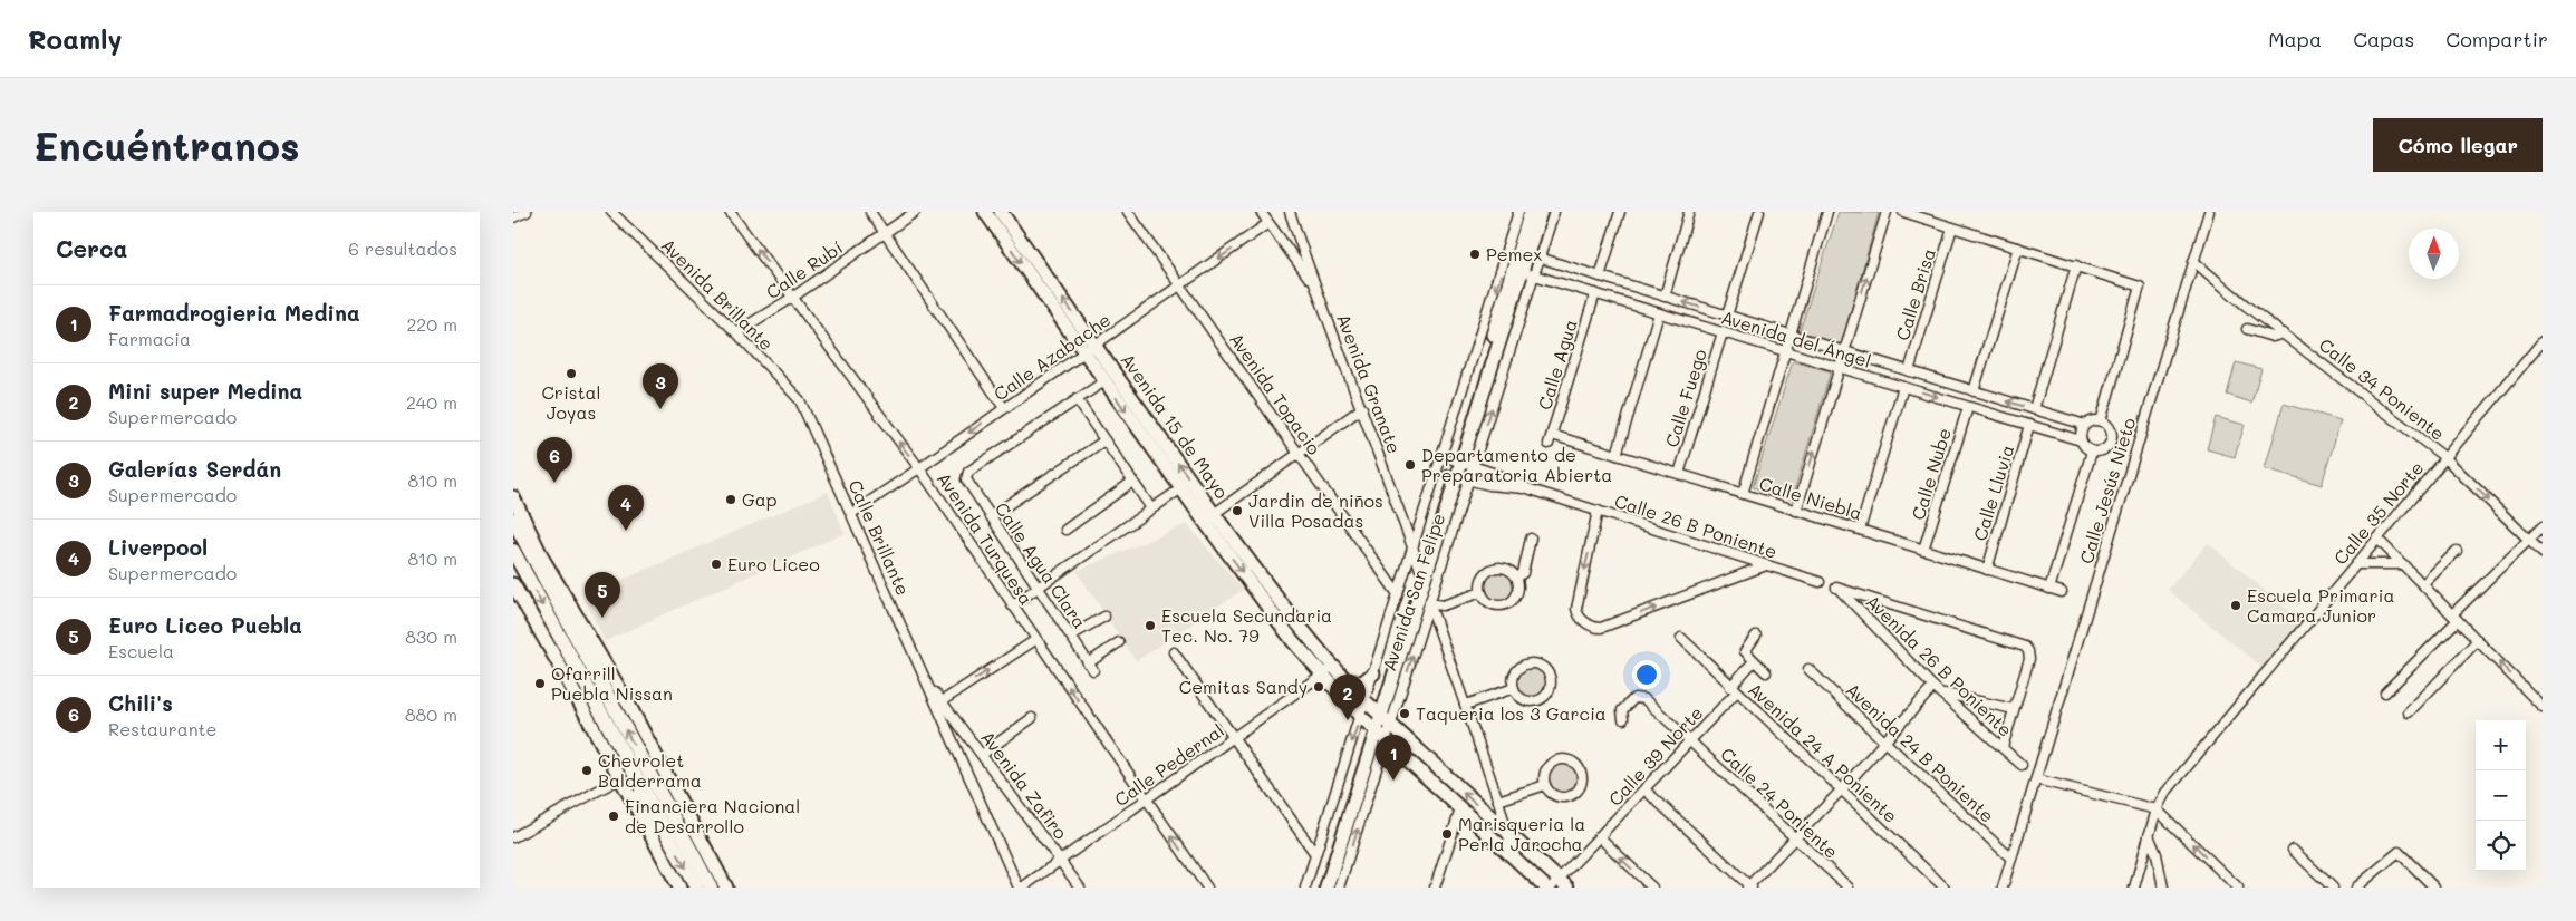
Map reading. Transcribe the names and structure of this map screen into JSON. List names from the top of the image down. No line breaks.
{"streets":{"main road":["Avenida 15 de Mayo","Avenida San Felipe"],"street":["Calle Rubí","Avenida Brillante","Calle Brisa","Avenida del Ángel","Calle Azabache","Calle Agua","Avenida Granate","Calle 34 Poniente","Avenida Topacio","Calle Fuego","Calle Nube","Calle Jesús Nieto","Calle Lluvia","Calle Niebla","Calle 35 Norte","Calle 26 B Poniente","Calle Brillante","Avenida Turquesa","Calle Agua Clara","Avenida 26 B Poniente","Avenida 24 A Poniente","Avenida 24 B Poniente","Calle 39 Norte","Calle Pedernal","Avenida Zafiro","Calle 24 Poniente"]},"crossings":[["Calle Rubí","Avenida Brillante"],["Calle Rubí","Avenida Turquesa"],["Avenida Brillante","Calle Brillante"],["Calle Brisa","Avenida del Ángel"],["Avenida del Ángel","Calle Agua"],["Avenida del Ángel","Calle Fuego"],["Avenida del Ángel","Calle Nube"],["Avenida del Ángel","Calle Lluvia"],["Avenida del Ángel","Avenida San Felipe"],["Calle Azabache","Avenida Topacio"],["Calle Azabache","Avenida 15 de Mayo"],["Calle Azabache","Calle Brillante"],["Calle Azabache","Avenida Turquesa"],["Calle Agua","Calle Niebla"],["Avenida Granate","Avenida 15 de Mayo"],["Avenida Granate","Avenida San Felipe"],["Calle 34 Poniente","Calle Jesús Nieto"],["Calle 34 Poniente","Calle 35 Norte"],["Avenida Topacio","Avenida San Felipe"],["Calle Fuego","Calle Niebla"],["Avenida 15 de Mayo","Avenida San Felipe"],["Avenida 15 de Mayo","Calle 39 Norte"],["Avenida 15 de Mayo","Calle Pedernal"],["Calle Nube","Calle Niebla"],["Calle Jesús Nieto","Avenida 24 B Poniente"],["Calle Lluvia","Calle Niebla"],["Calle 26 B Poniente","Avenida San Felipe"],["Calle Brillante","Calle Pedernal"],["Calle Brillante","Avenida Zafiro"],["Avenida Turquesa","Calle Pedernal"],["Avenida 24 A Poniente","Calle 39 Norte"],["Calle 39 Norte","Calle 24 Poniente"],["Calle Pedernal","Avenida Zafiro"]],"one_way":["Calle Azabache","Avenida Turquesa"],"places":["Pemex","Cristal Joyas","Departamento de Preparatoria Abierta","Gap","Jardin de niños Villa Posadas","Euro Liceo","Escuela Primaria Camara Junior","Escuela Secundaria Tec. No. 79","Ofarrill Puebla Nissan","Cemitas Sandy","Taqueria los 3 Garcia","Chevrolet Balderrama","Financiera Nacional de Desarrollo","Marisqueria la Perla Jarocha"],"north":"top","page":{"header":"Roamly","nav":["Mapa","Capas","Compartir"],"buttons":"Cómo llegar","title":"Encuéntranos","heading":["Cerca","6 resultados"],"list":[{"mark":"1","name":"Farmadrogieria Medina","note":"Farmacia","value":"220 m"},{"mark":"2","name":"Mini super Medina","note":"Supermercado","value":"240 m"},{"mark":"3","name":"Galerías Serdán","note":"Supermercado","value":"810 m"},{"mark":"4","name":"Liverpool","note":"Supermercado","value":"810 m"},{"mark":"5","name":"Euro Liceo Puebla","note":"Escuela","value":"830 m"},{"mark":"6","name":"Chili's","note":"Restaurante","value":"880 m"}],"pins":["3","6","4","5","2","1"],"map_buttons":["+","−"]}}
